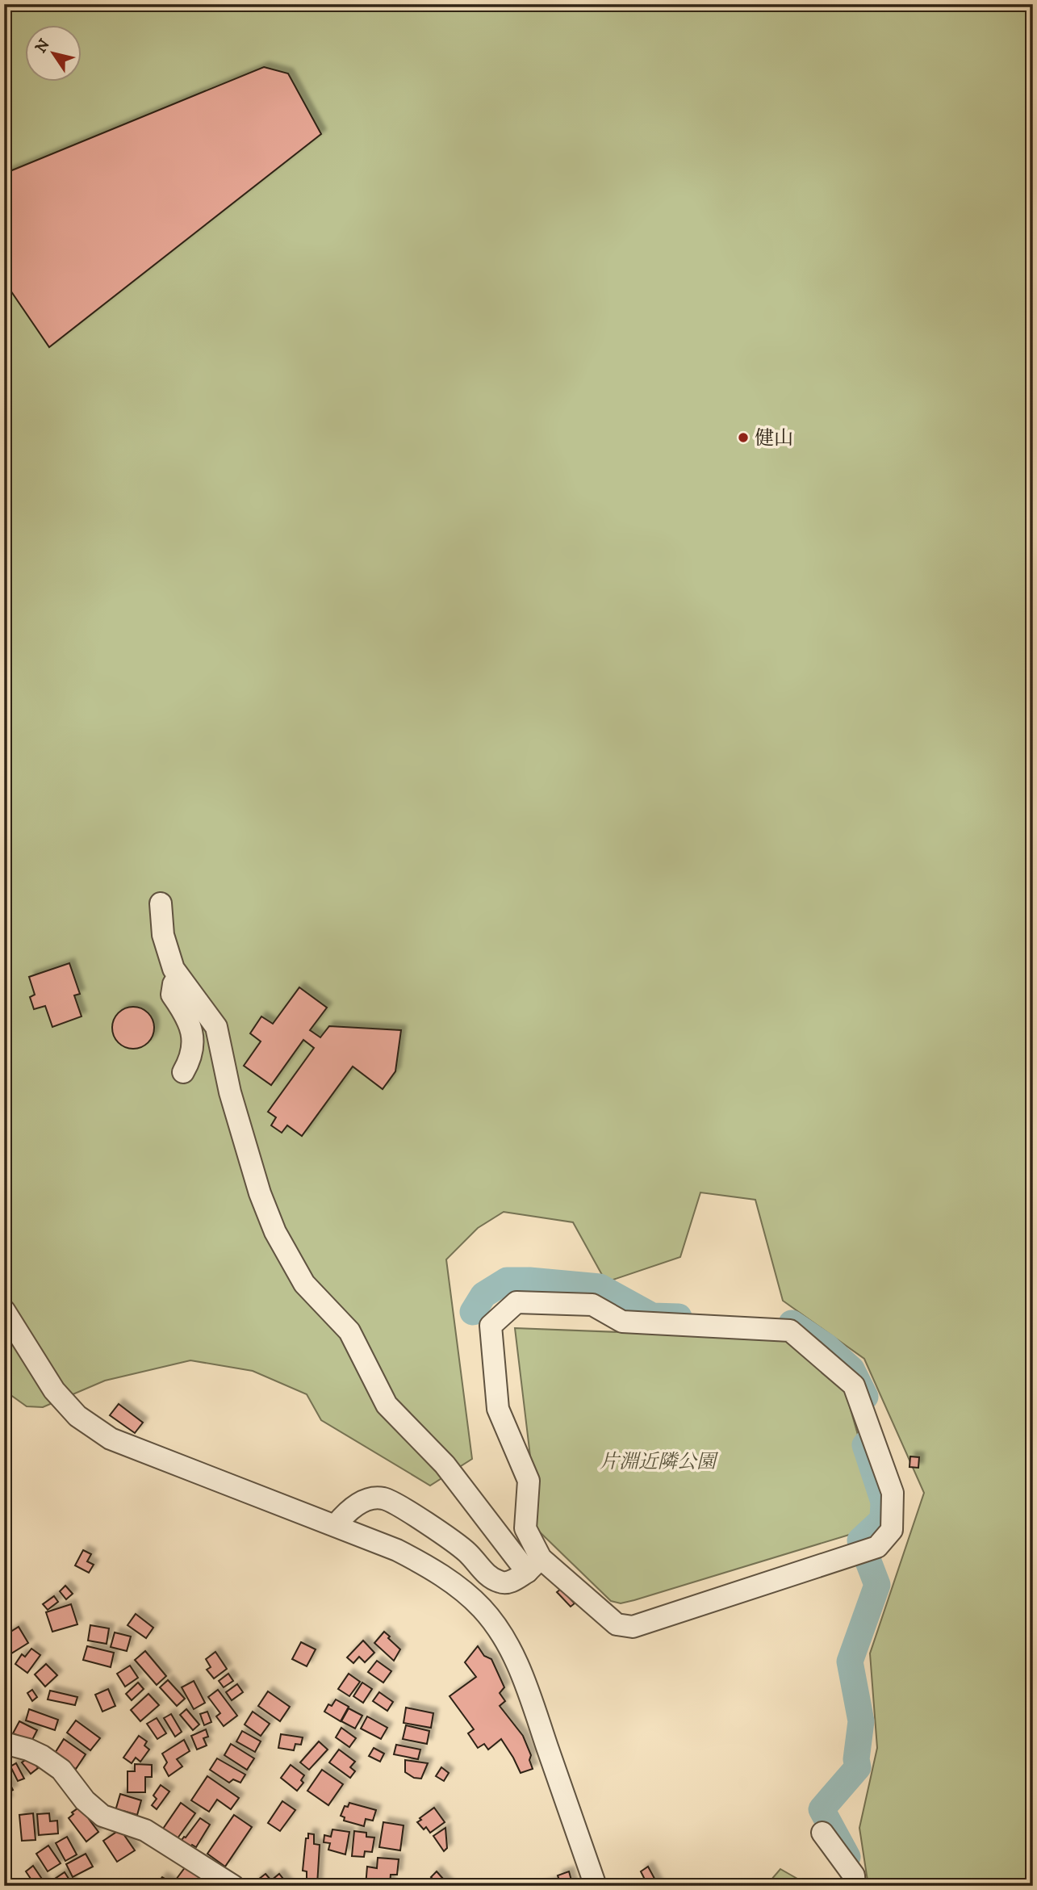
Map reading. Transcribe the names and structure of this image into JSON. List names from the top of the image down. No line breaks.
{"parks":["片淵近隣公園"],"places":["健山"],"north":"top left"}
